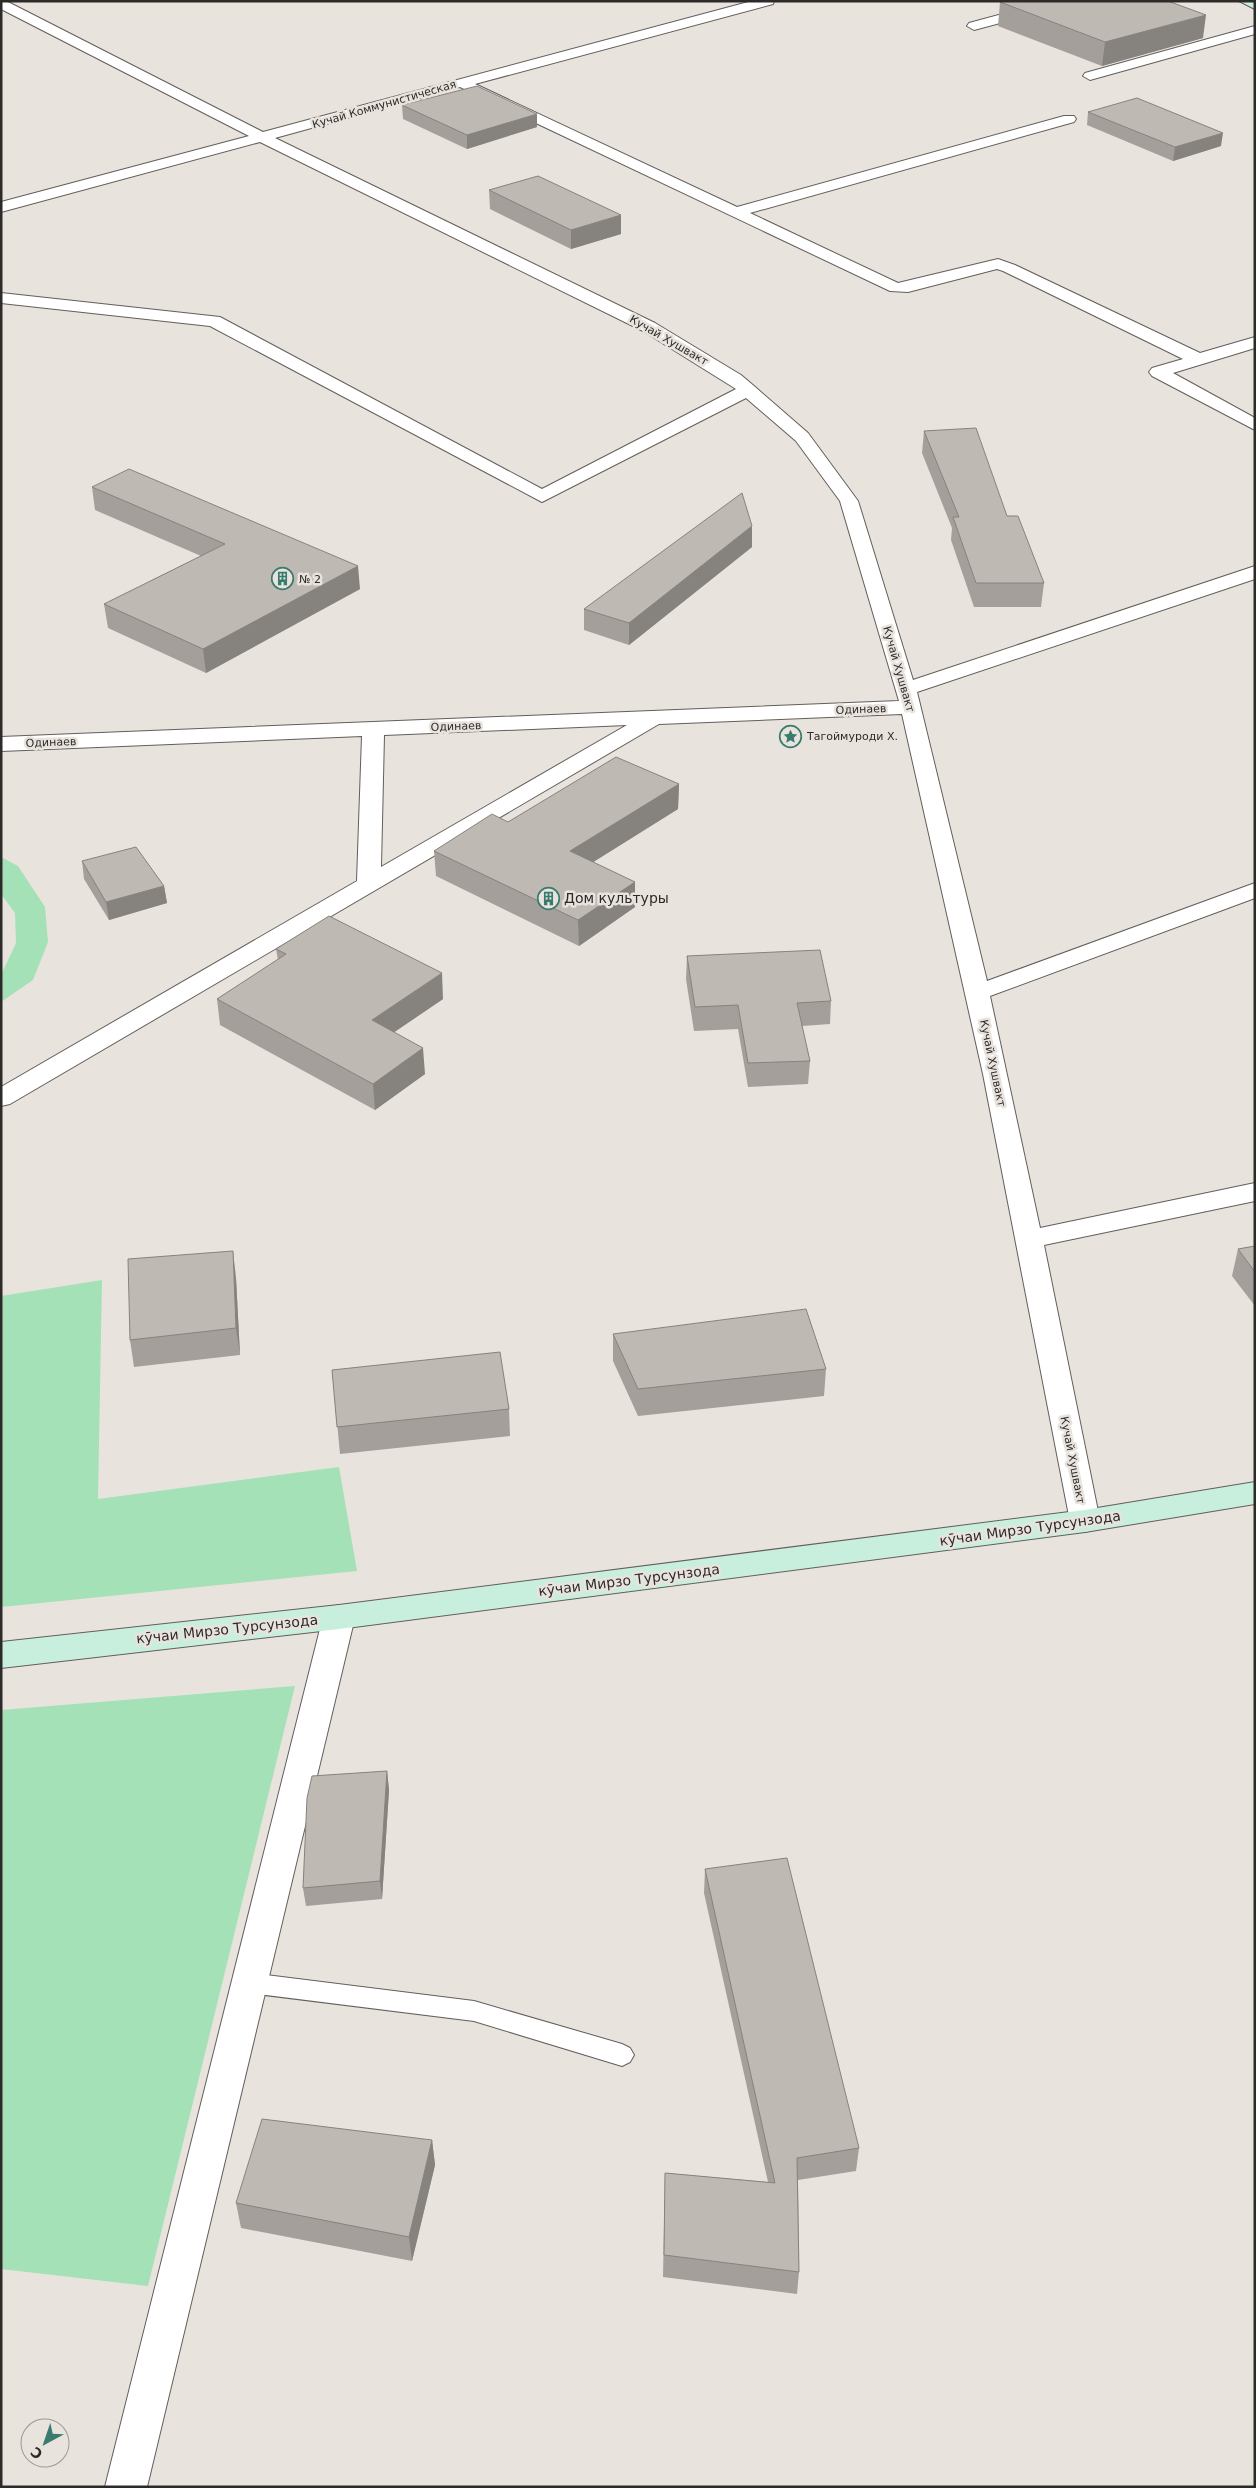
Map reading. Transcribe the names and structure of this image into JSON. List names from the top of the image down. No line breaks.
{"streets":{"street":["Кучай Коммунистическая","Кучай Хушвакт","Одинаев","кӯчаи Мирзо Турсунзода"]},"crossings":[["Кучай Коммунистическая","Кучай Хушвакт"],["Кучай Хушвакт","Одинаев"],["Кучай Хушвакт","кӯчаи Мирзо Турсунзода"]],"places":{"building":["№ 2","Дом культуры"],"place":["Тагоймуроди Х."]},"north":"bottom left"}
